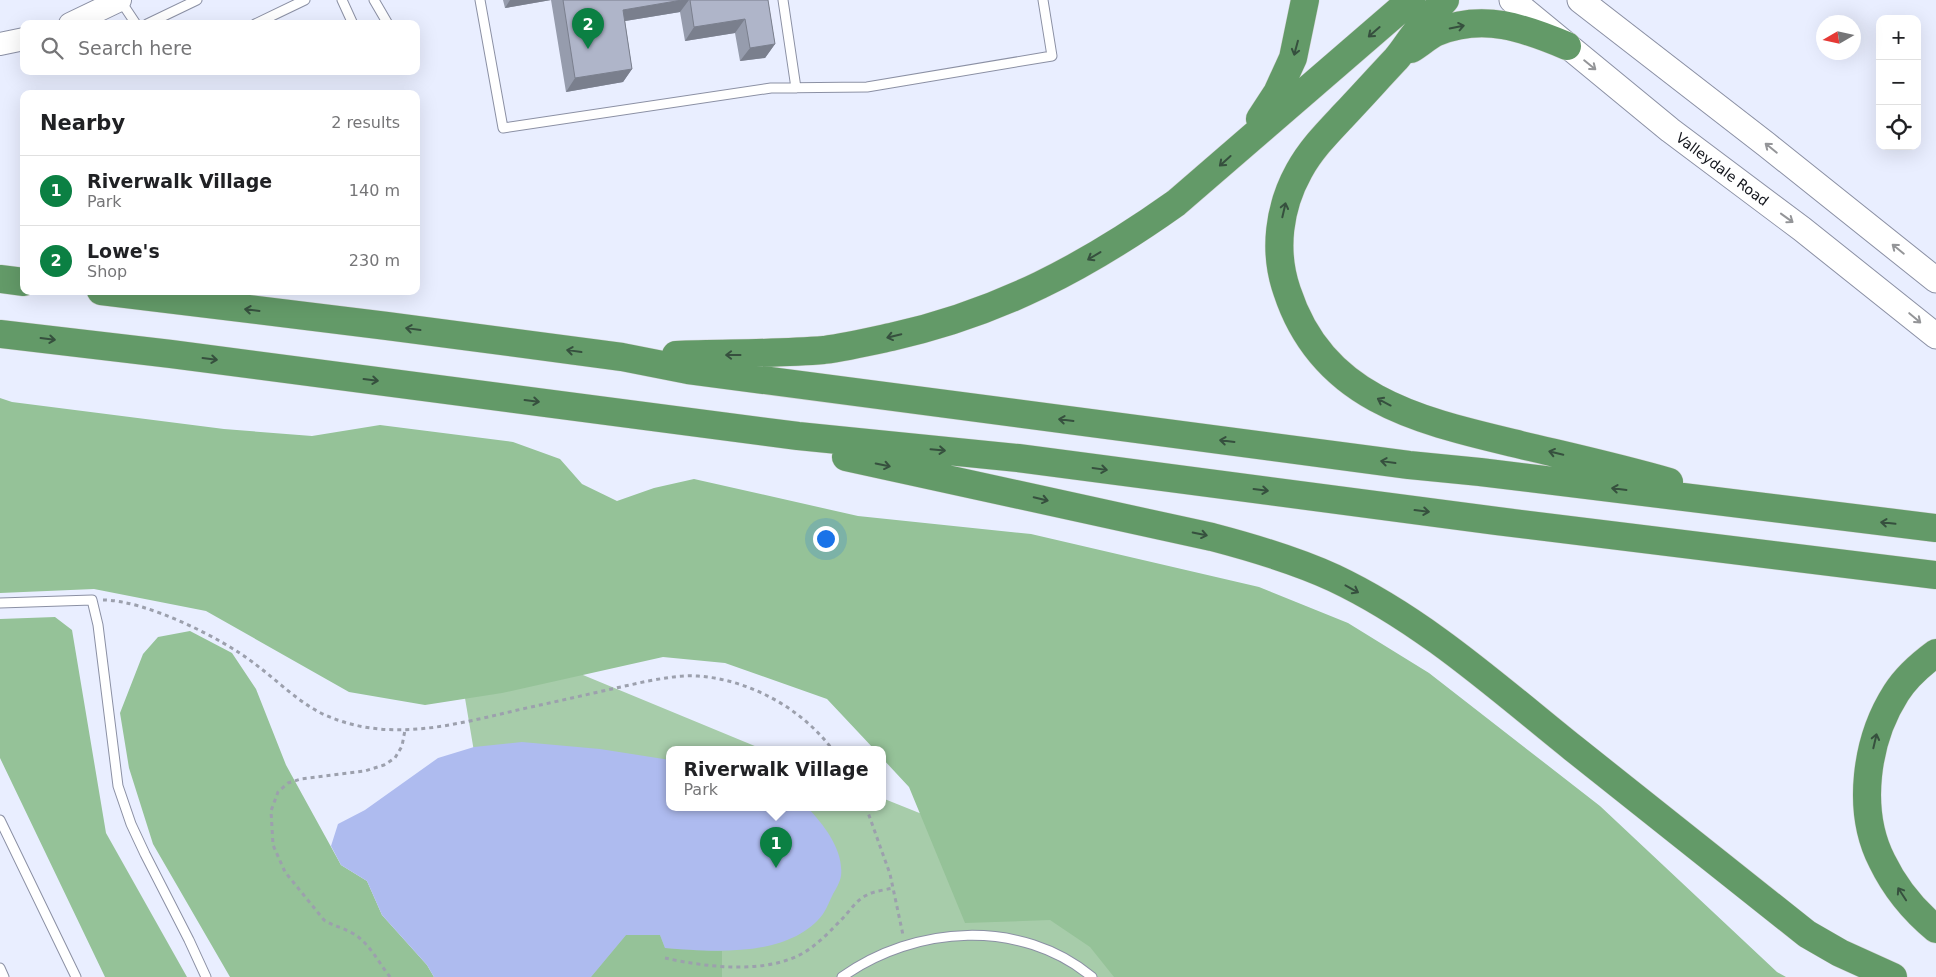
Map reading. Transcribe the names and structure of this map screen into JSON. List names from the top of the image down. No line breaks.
{"streets":{"main road":["Valleydale Road"]},"north":"left","page":{"pins":["2","1"],"map_buttons":["+","−"],"search":"Search here","heading":["Nearby","2 results"],"list":[{"mark":"1","name":"Riverwalk Village","note":"Park","value":"140 m"},{"mark":"2","name":"Lowe's","note":"Shop","value":"230 m"}],"popup":["Riverwalk Village","Park"]}}
